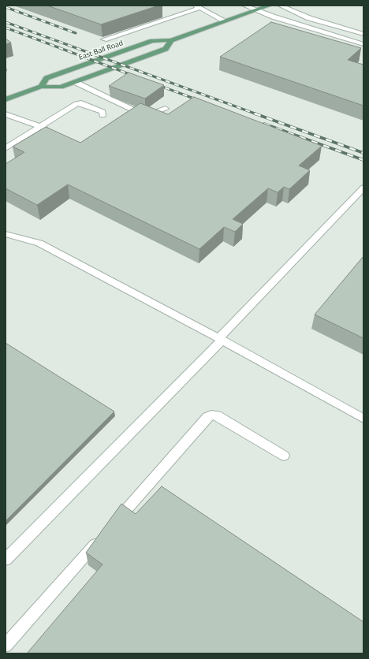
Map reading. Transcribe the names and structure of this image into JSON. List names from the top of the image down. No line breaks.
{"streets":{"main road":["East Ball Road"]}}
